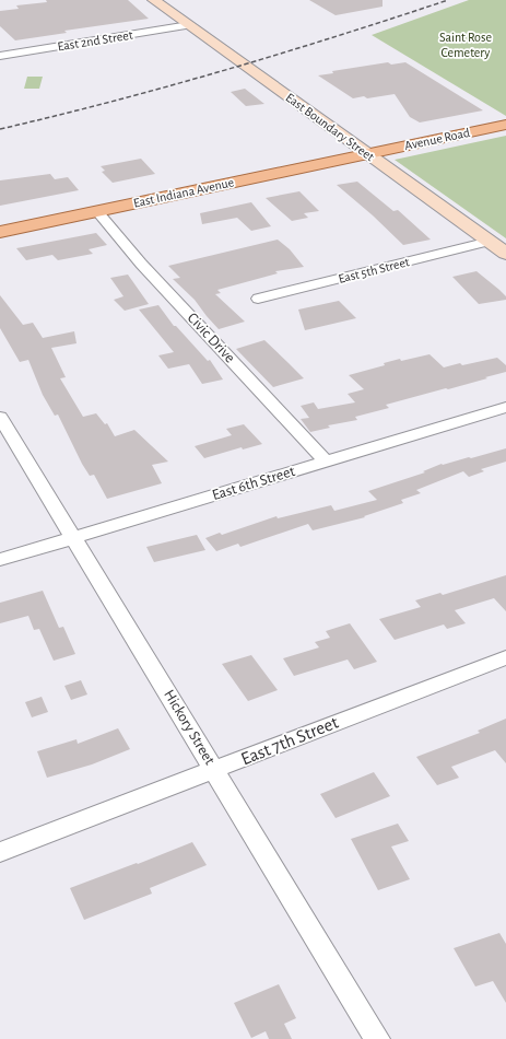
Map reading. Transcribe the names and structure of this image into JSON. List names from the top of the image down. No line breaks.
{"streets":{"main road":["Avenue Road","East Indiana Avenue"],"street":["East 2nd Street","East Boundary Street","East 5th Street","Civic Drive","East 6th Street","Hickory Street","East 7th Street"]},"crossings":[["East 2nd Street","East Boundary Street"],["East Boundary Street","Avenue Road"],["East Boundary Street","East Indiana Avenue"],["East Boundary Street","East 5th Street"],["Avenue Road","East Indiana Avenue"],["East Indiana Avenue","Civic Drive"],["Civic Drive","East 6th Street"],["East 6th Street","Hickory Street"],["Hickory Street","East 7th Street"]],"parks":["Saint Rose Cemetery"]}
